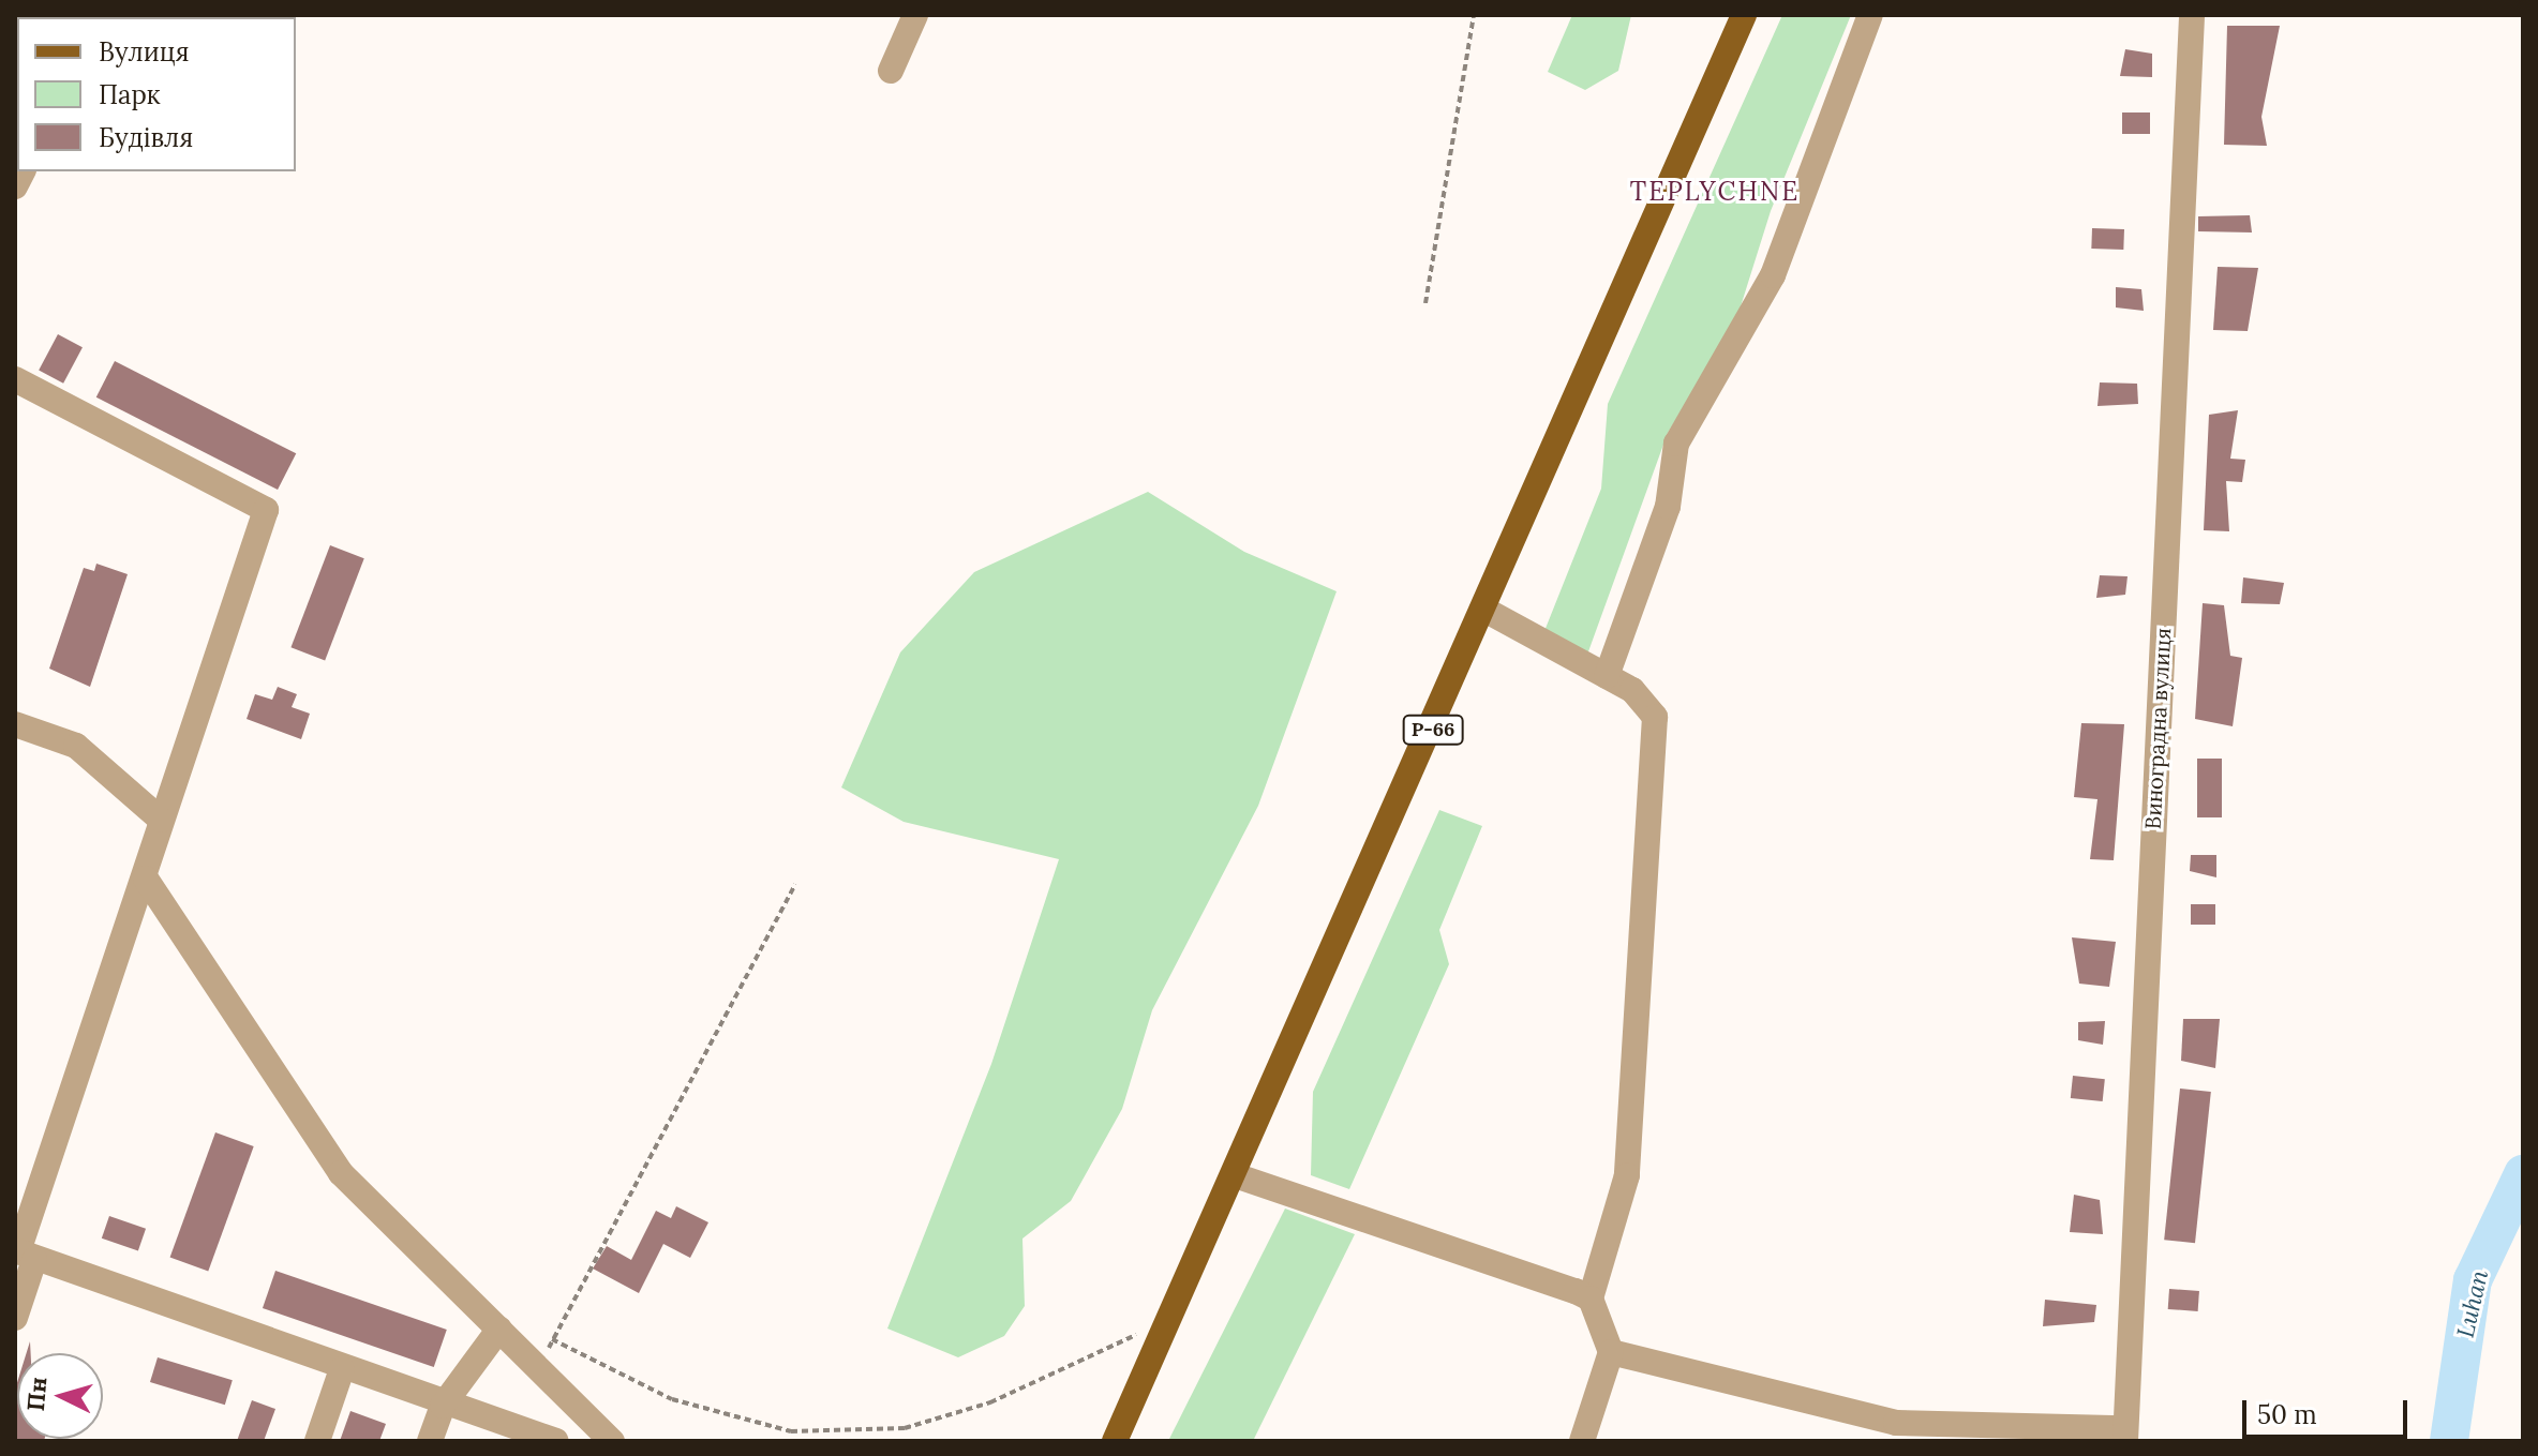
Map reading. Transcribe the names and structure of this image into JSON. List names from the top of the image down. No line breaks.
{"streets":{"main road":["Р-66"],"street":["Виноградна вулиця"]},"districts":["TEPLYCHNE"],"water":["Luhan"],"legend":["Вулиця","Парк","Будівля"],"scale_bar":"50 m","north":"left"}
